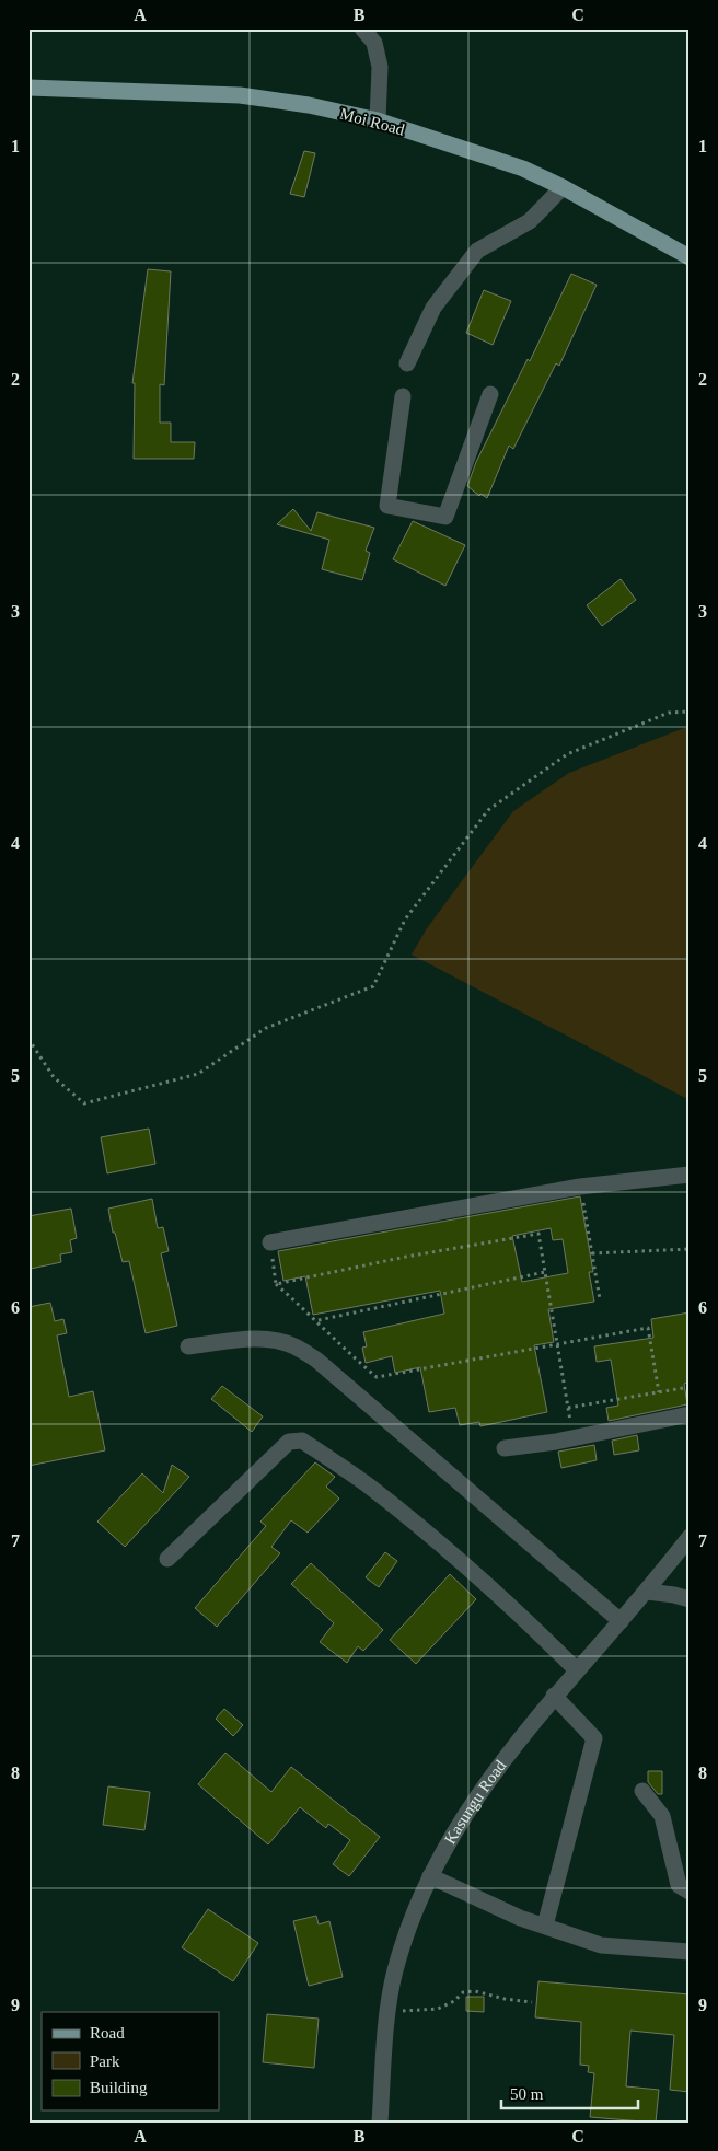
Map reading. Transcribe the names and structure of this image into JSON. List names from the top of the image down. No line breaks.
{"streets":{"main road":["Moi Road"],"street":["Kasungu Road"]},"legend":["Road","Park","Building"],"scale_bar":"50 m","grid":{"columns":["A","B","C"],"rows":["1","2","3","4","5","6","7","8","9"]}}
